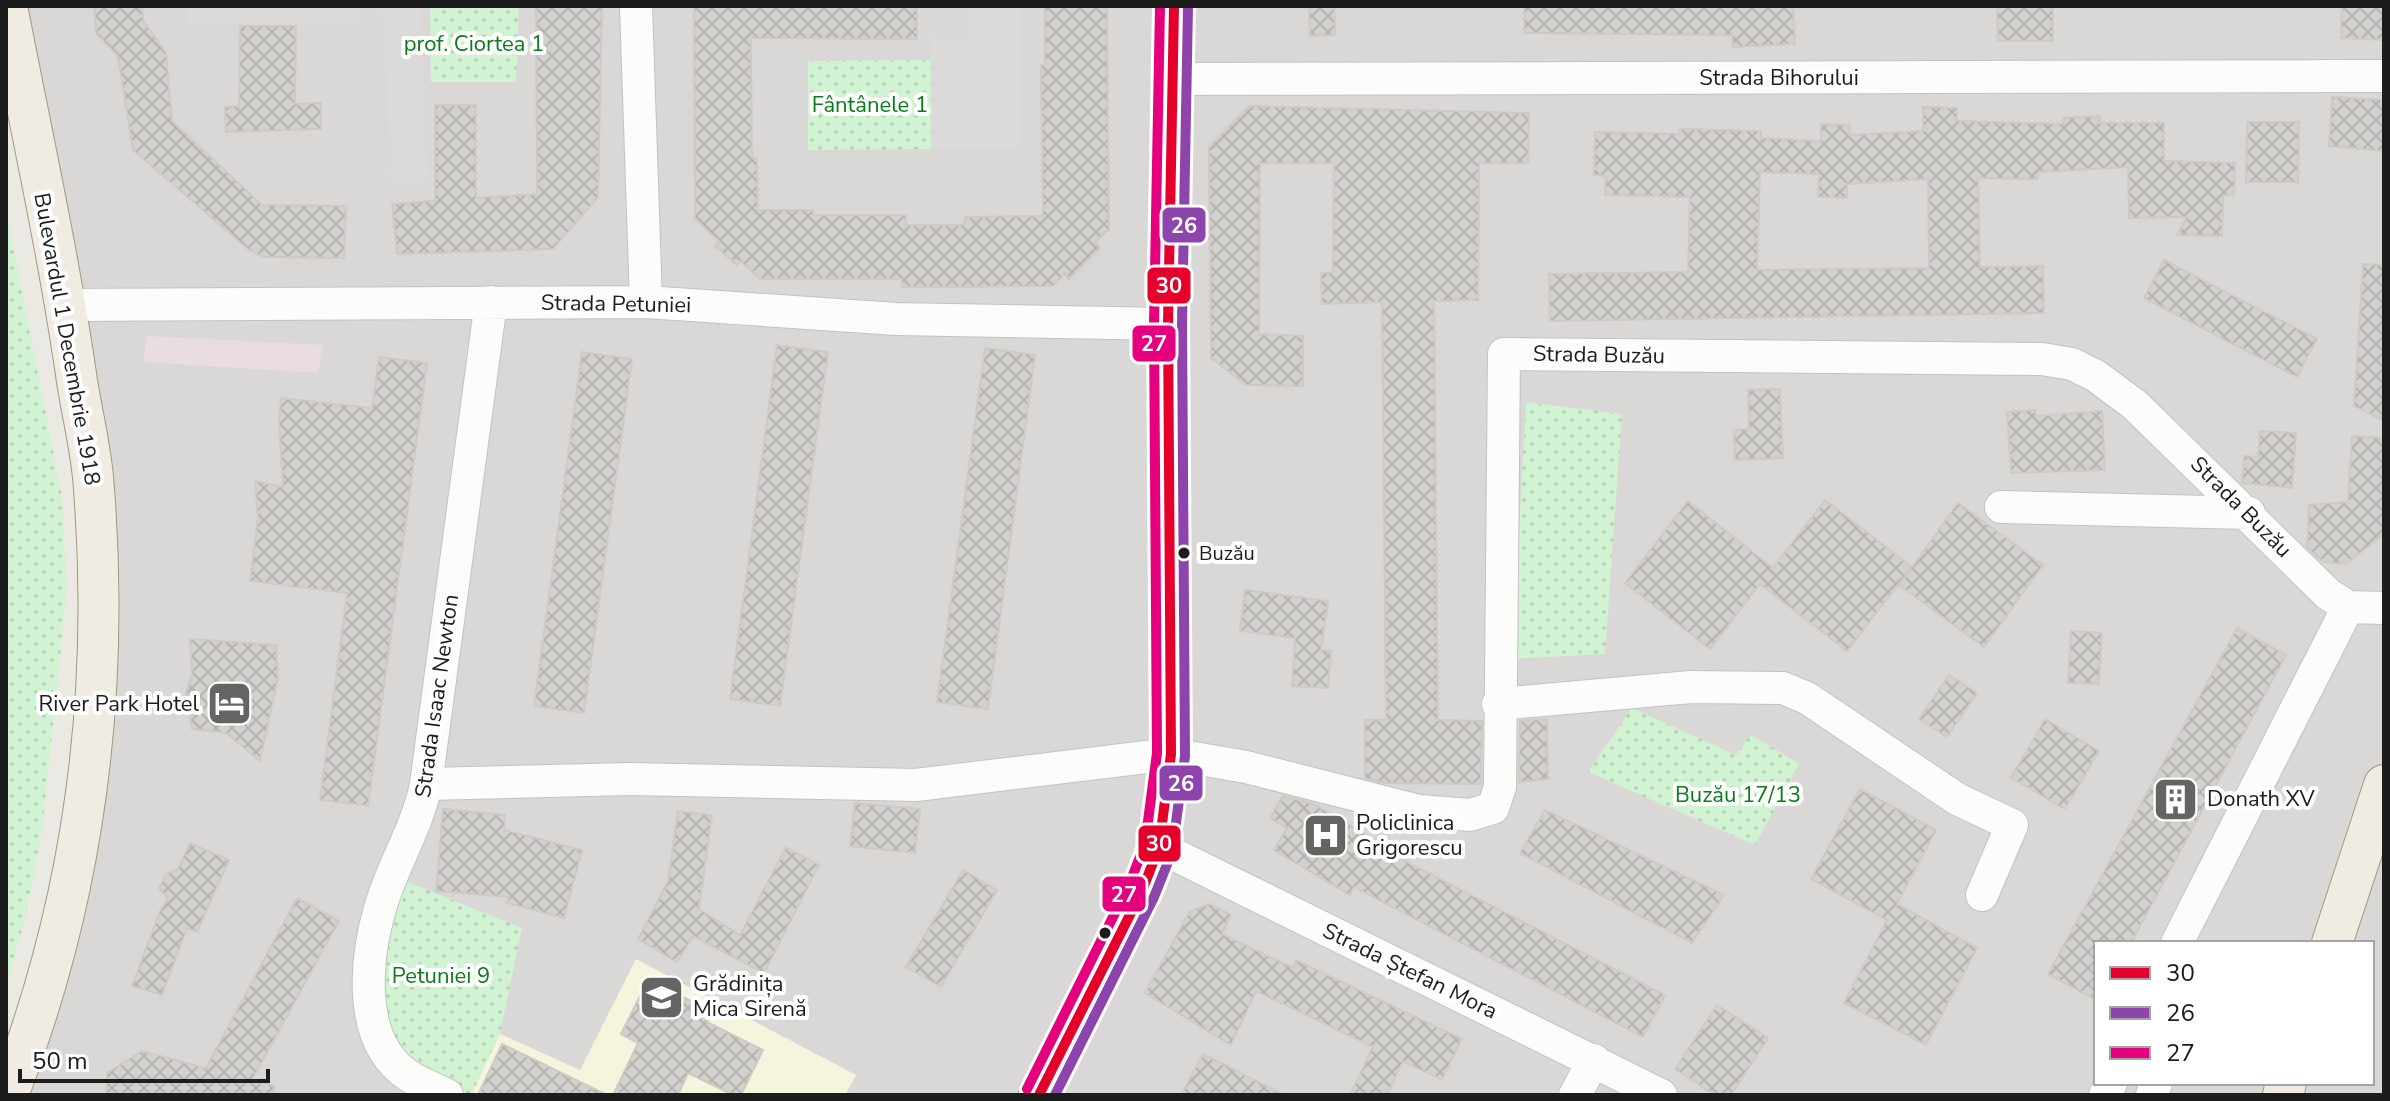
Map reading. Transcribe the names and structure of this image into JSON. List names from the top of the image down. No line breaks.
{"streets":{"main road":["Bulevardul 1 Decembrie 1918"],"street":["Strada Bihorului","Strada Petuniei","Strada Buzău","Strada Isaac Newton","Strada Ștefan Mora"]},"crossings":[["Strada Petuniei","Bulevardul 1 Decembrie 1918"],["Strada Petuniei","Strada Isaac Newton"]],"parks":["prof. Ciortea 1","Fântânele 1","Buzău 17/13","Petuniei 9"],"places":{"other":["Buzău"],"hotel":["River Park Hotel"],"building":["Donath XV"],"hospital":["Policlinica Grigorescu"],"school or university":["Grădinița Mica Sirenă"]},"lines":["transit line 30","transit line 26","transit line 27"],"legend":["30","26","27"],"scale_bar":"50 m"}
